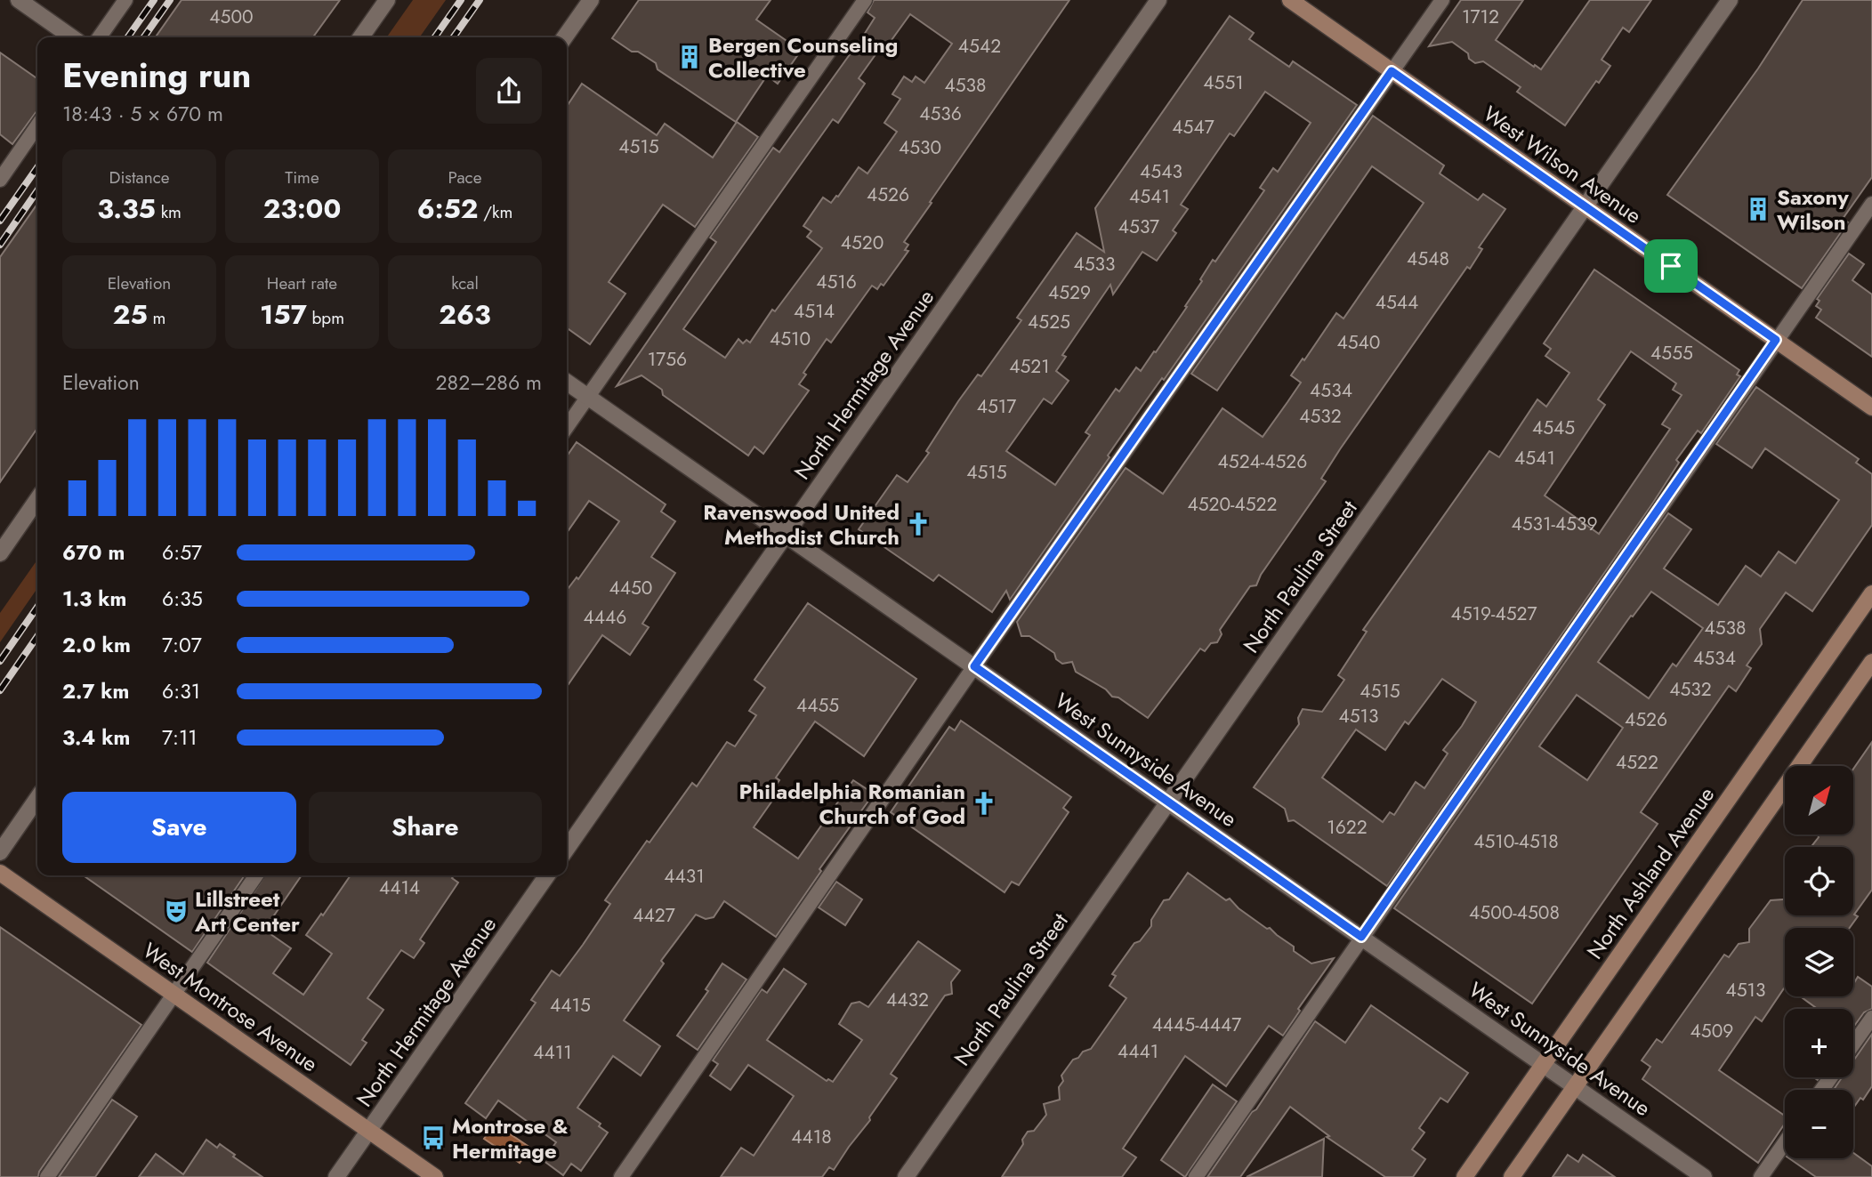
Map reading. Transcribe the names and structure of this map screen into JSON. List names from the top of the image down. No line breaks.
{"streets":{"main road":["West Wilson Avenue","North Ashland Avenue","West Montrose Avenue"],"street":["North Hermitage Avenue","North Paulina Street","West Sunnyside Avenue"]},"crossings":[["West Wilson Avenue","North Paulina Street"],["North Hermitage Avenue","West Sunnyside Avenue"],["North Hermitage Avenue","West Montrose Avenue"],["North Paulina Street","West Sunnyside Avenue"],["West Sunnyside Avenue","North Ashland Avenue"]],"places":{"building":["Bergen Counseling Collective","Saxony Wilson"],"church":["Ravenswood United Methodist Church","Philadelphia Romanian Church of God"],"theatre":["Lillstreet Art Center"],"bus stop":["Montrose & Hermitage"]},"house_numbers":["4500","1712","4542","4551","4538","4536","4547","4515","4530","4543","4526","4541","4537","4520","4548","4533","4516","4529","4544","4514","4525","4510","4540","4555","1756","4521","4534","4517","4532","4545","4541","4524-4526","4515","4520-4522","4531-4539","4450","4519-4527","4446","4538","4534","4532","4515","4455","4513","4526","4522","1622","4510-4518","4431","4414","4500-4508","4427","4513","4432","4415","4445-4447","4509","4441","4411","4418"],"north":"top right","page":{"heading":["Evening run","18:43 · 5 × 670 m"],"stats":[["Distance","3.35 km"],["Time","23:00"],["Pace","6:52 /km"],["Elevation","25 m"],["Heart rate","157 bpm"],["kcal","263"]],"chart":["Elevation","282–286 m"],"list":[{"name":"670 m","note":"6:57"},{"name":"1.3 km","note":"6:35"},{"name":"2.0 km","note":"7:07"},{"name":"2.7 km","note":"6:31"},{"name":"3.4 km","note":"7:11"}],"map_buttons":["+","−"],"buttons":["Save","Share"]}}
